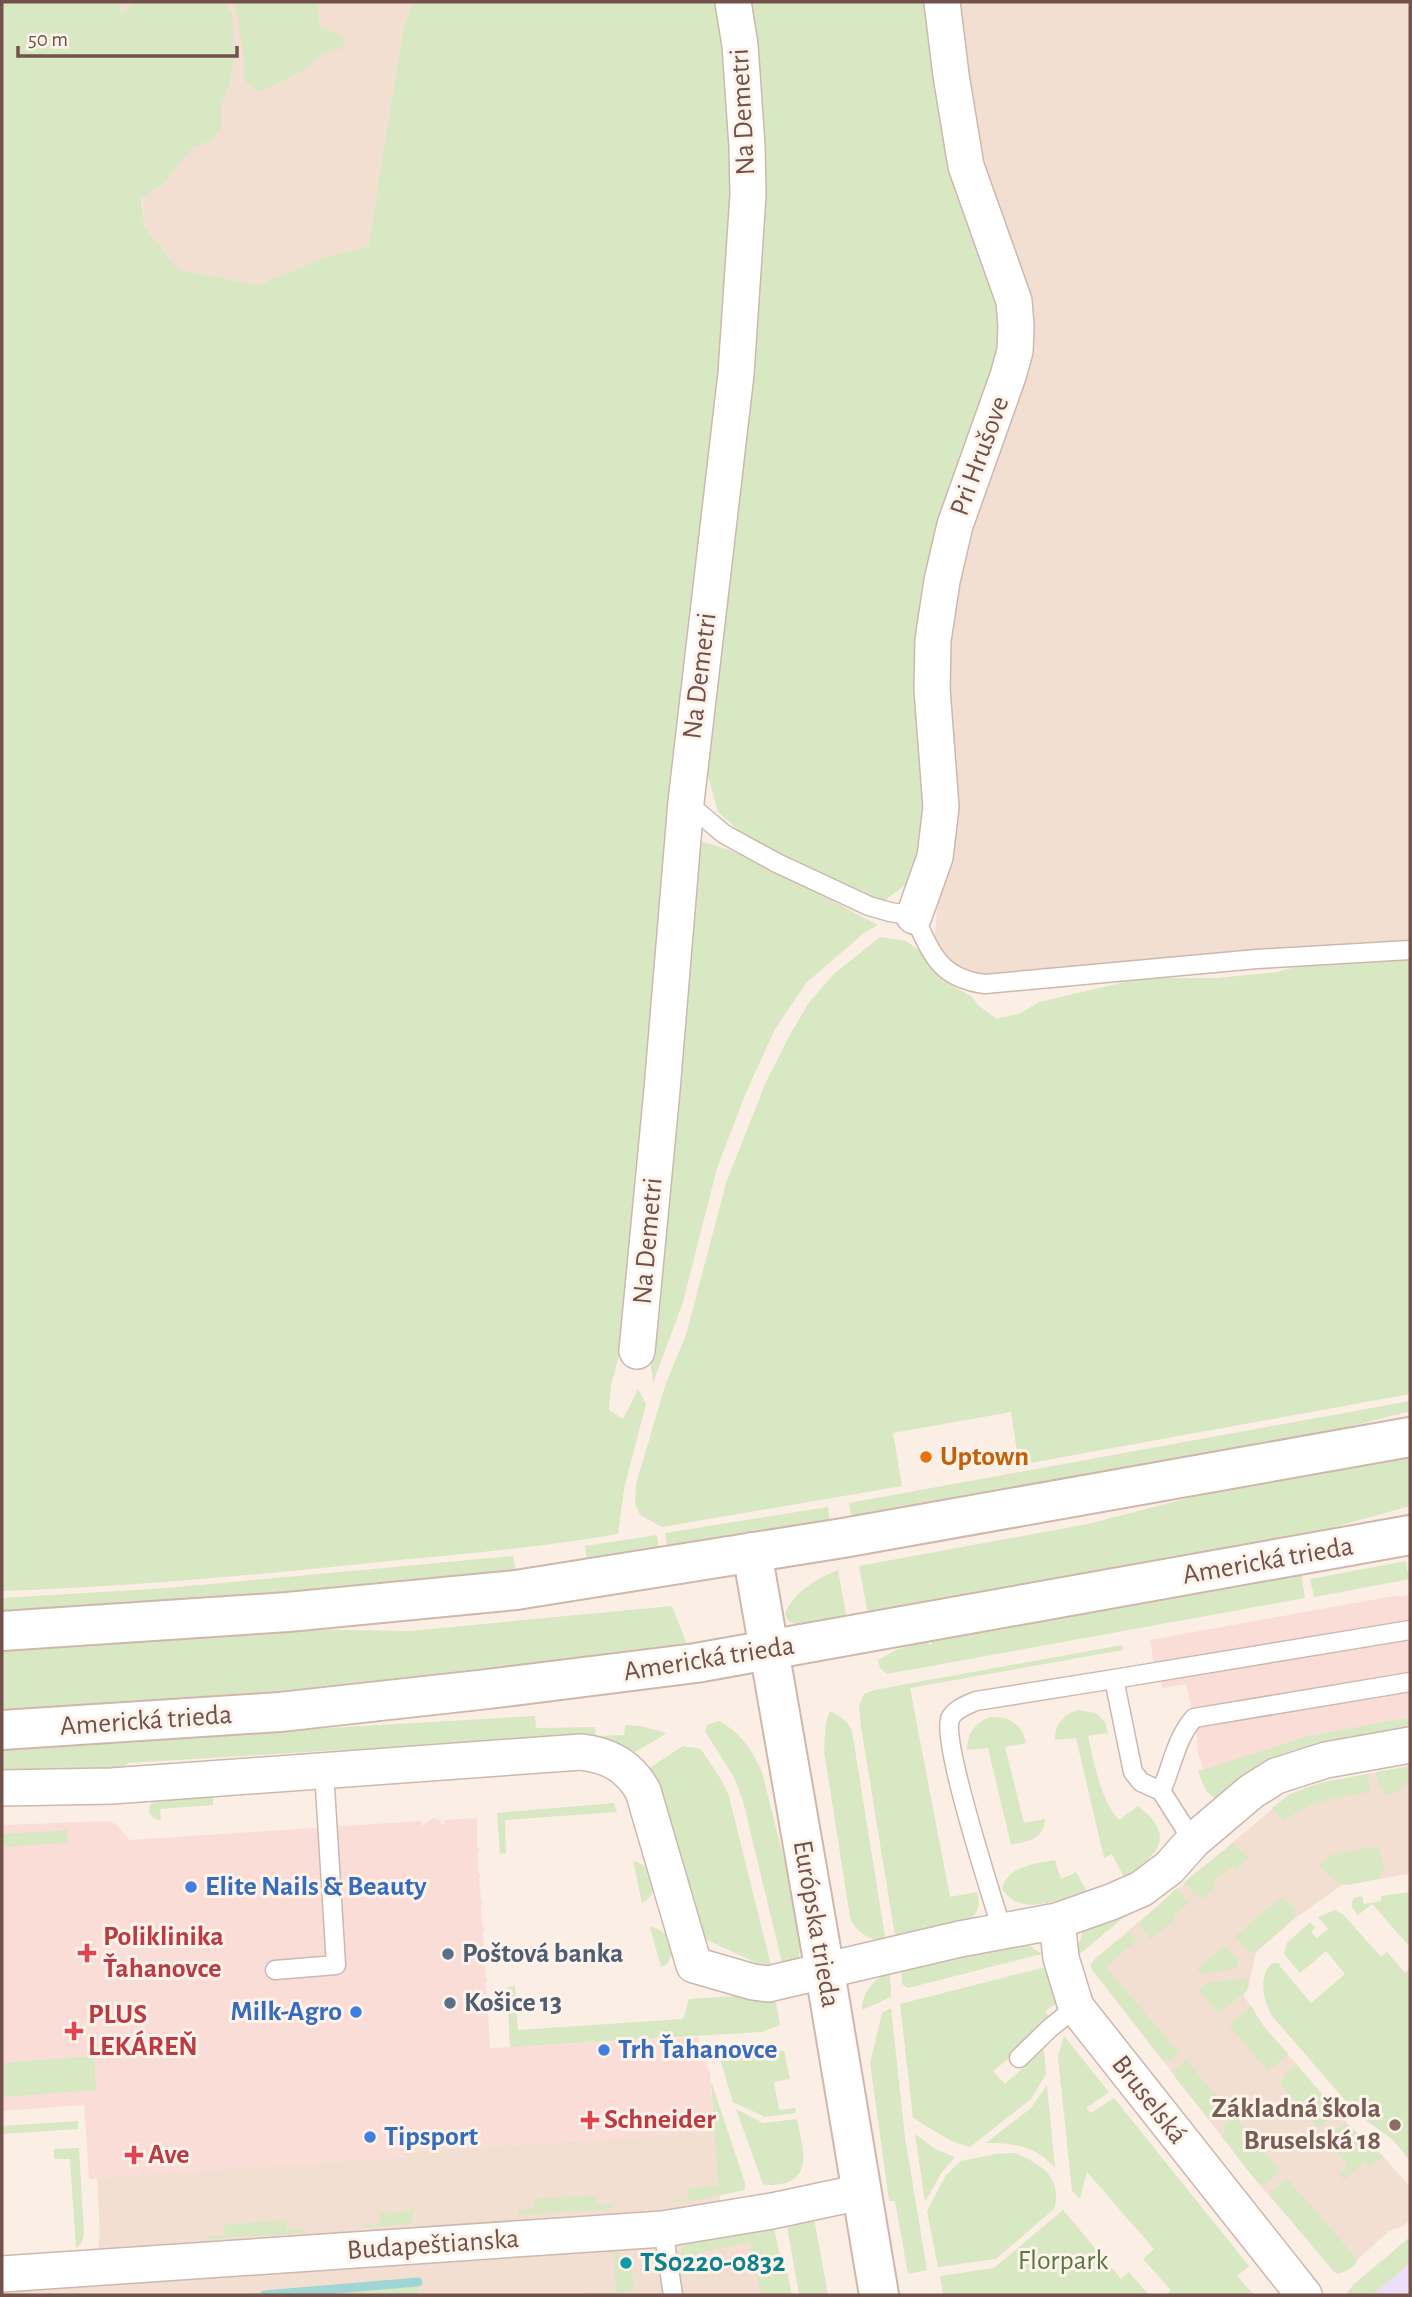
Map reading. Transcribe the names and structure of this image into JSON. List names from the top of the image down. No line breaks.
{"streets":{"street":["Na Demetri","Pri Hrušove","Americká trieda","Európska trieda","Bruselská","Budapeštianska"]},"crossings":[["Americká trieda","Európska trieda"],["Európska trieda","Budapeštianska"]],"parks":["Florpark"],"places":{"other":["Uptown","Elite Nails & Beauty","Poštová banka","Košice 13","Milk-Agro","Trh Ťahanovce","Základná škola Bruselská 18","Tipsport","TS0220-0832"],"health":["Poliklinika Ťahanovce","PLUS LEKÁREŇ","Schneider","Ave"]},"scale_bar":"50 m"}
